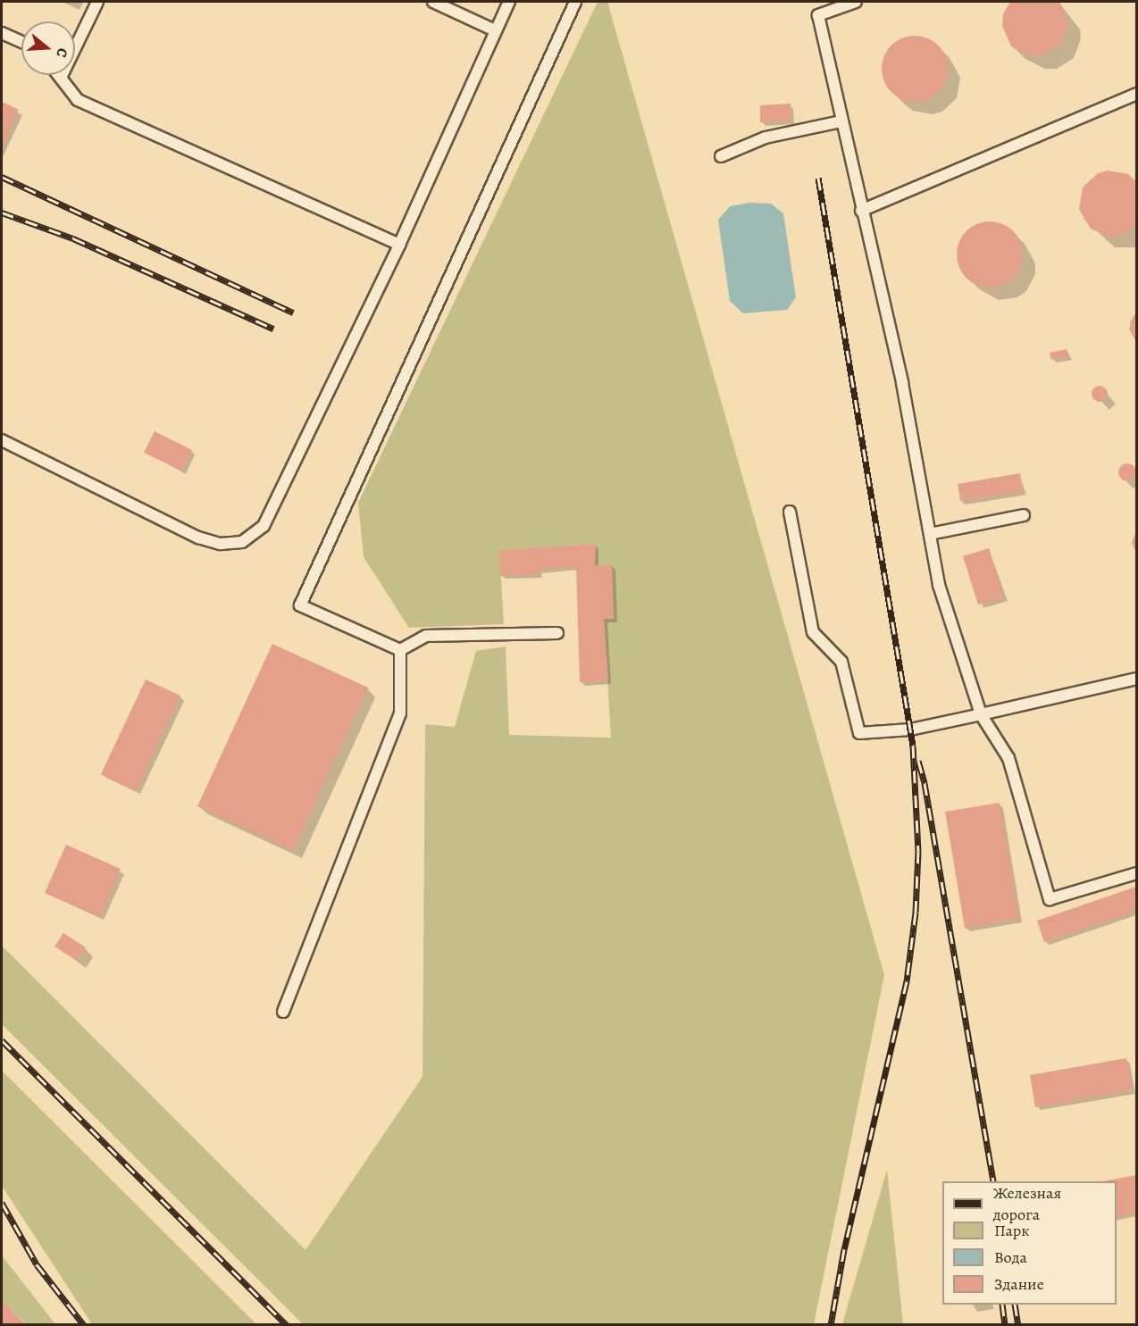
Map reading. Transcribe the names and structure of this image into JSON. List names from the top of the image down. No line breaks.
{"legend":["Железная дорога","Парк","Вода","Здание"],"north":"right"}
